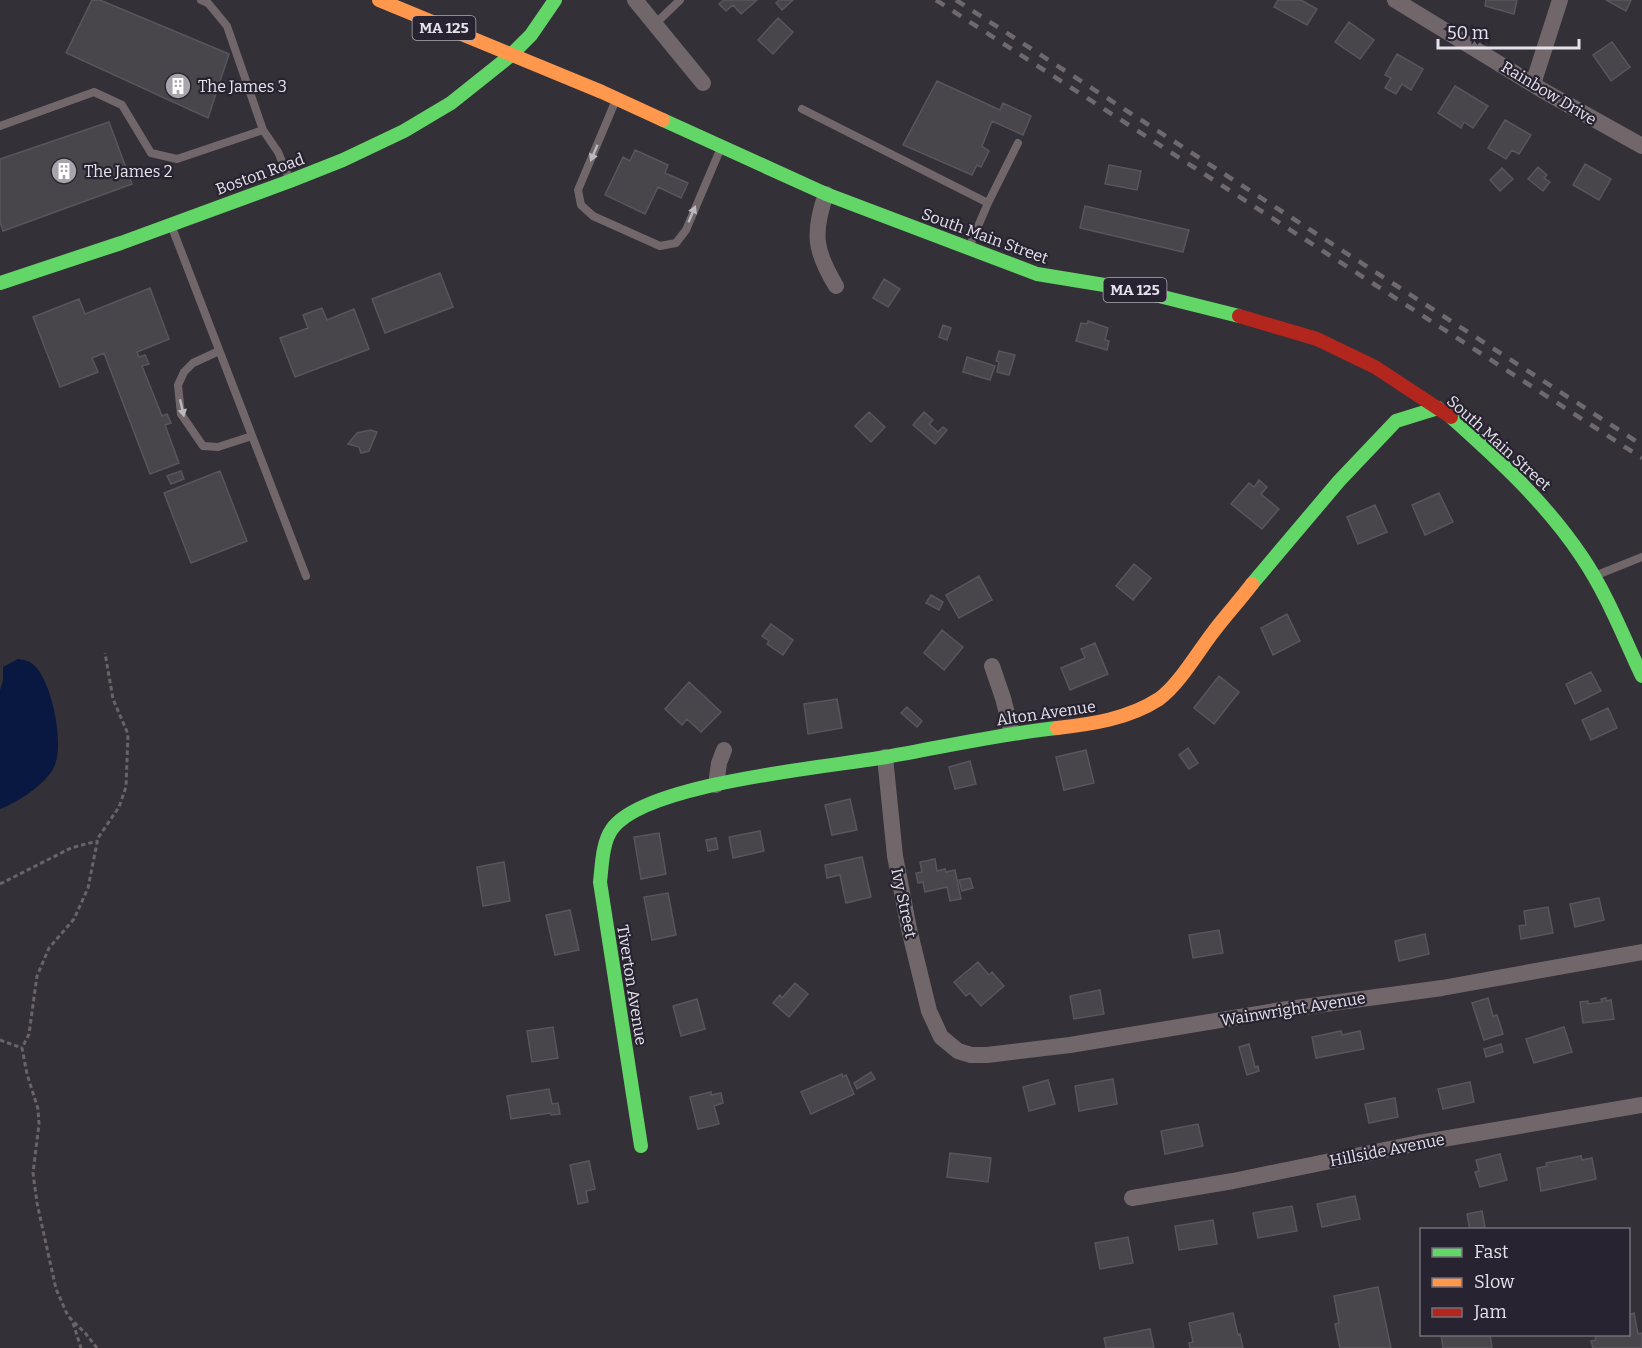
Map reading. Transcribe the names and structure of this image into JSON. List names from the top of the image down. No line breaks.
{"streets":{"street":["MA 125","Rainbow Drive","Boston Road","South Main Street","Alton Avenue","Ivy Street","Tiverton Avenue","Wainwright Avenue","Hillside Avenue"]},"crossings":[["Boston Road","South Main Street"],["South Main Street","Alton Avenue"],["Alton Avenue","Ivy Street"],["Alton Avenue","Tiverton Avenue"],["Ivy Street","Wainwright Avenue"]],"places":{"building":["The James 3","The James 2"]},"legend":["Fast","Slow","Jam"],"scale_bar":"50 m"}
